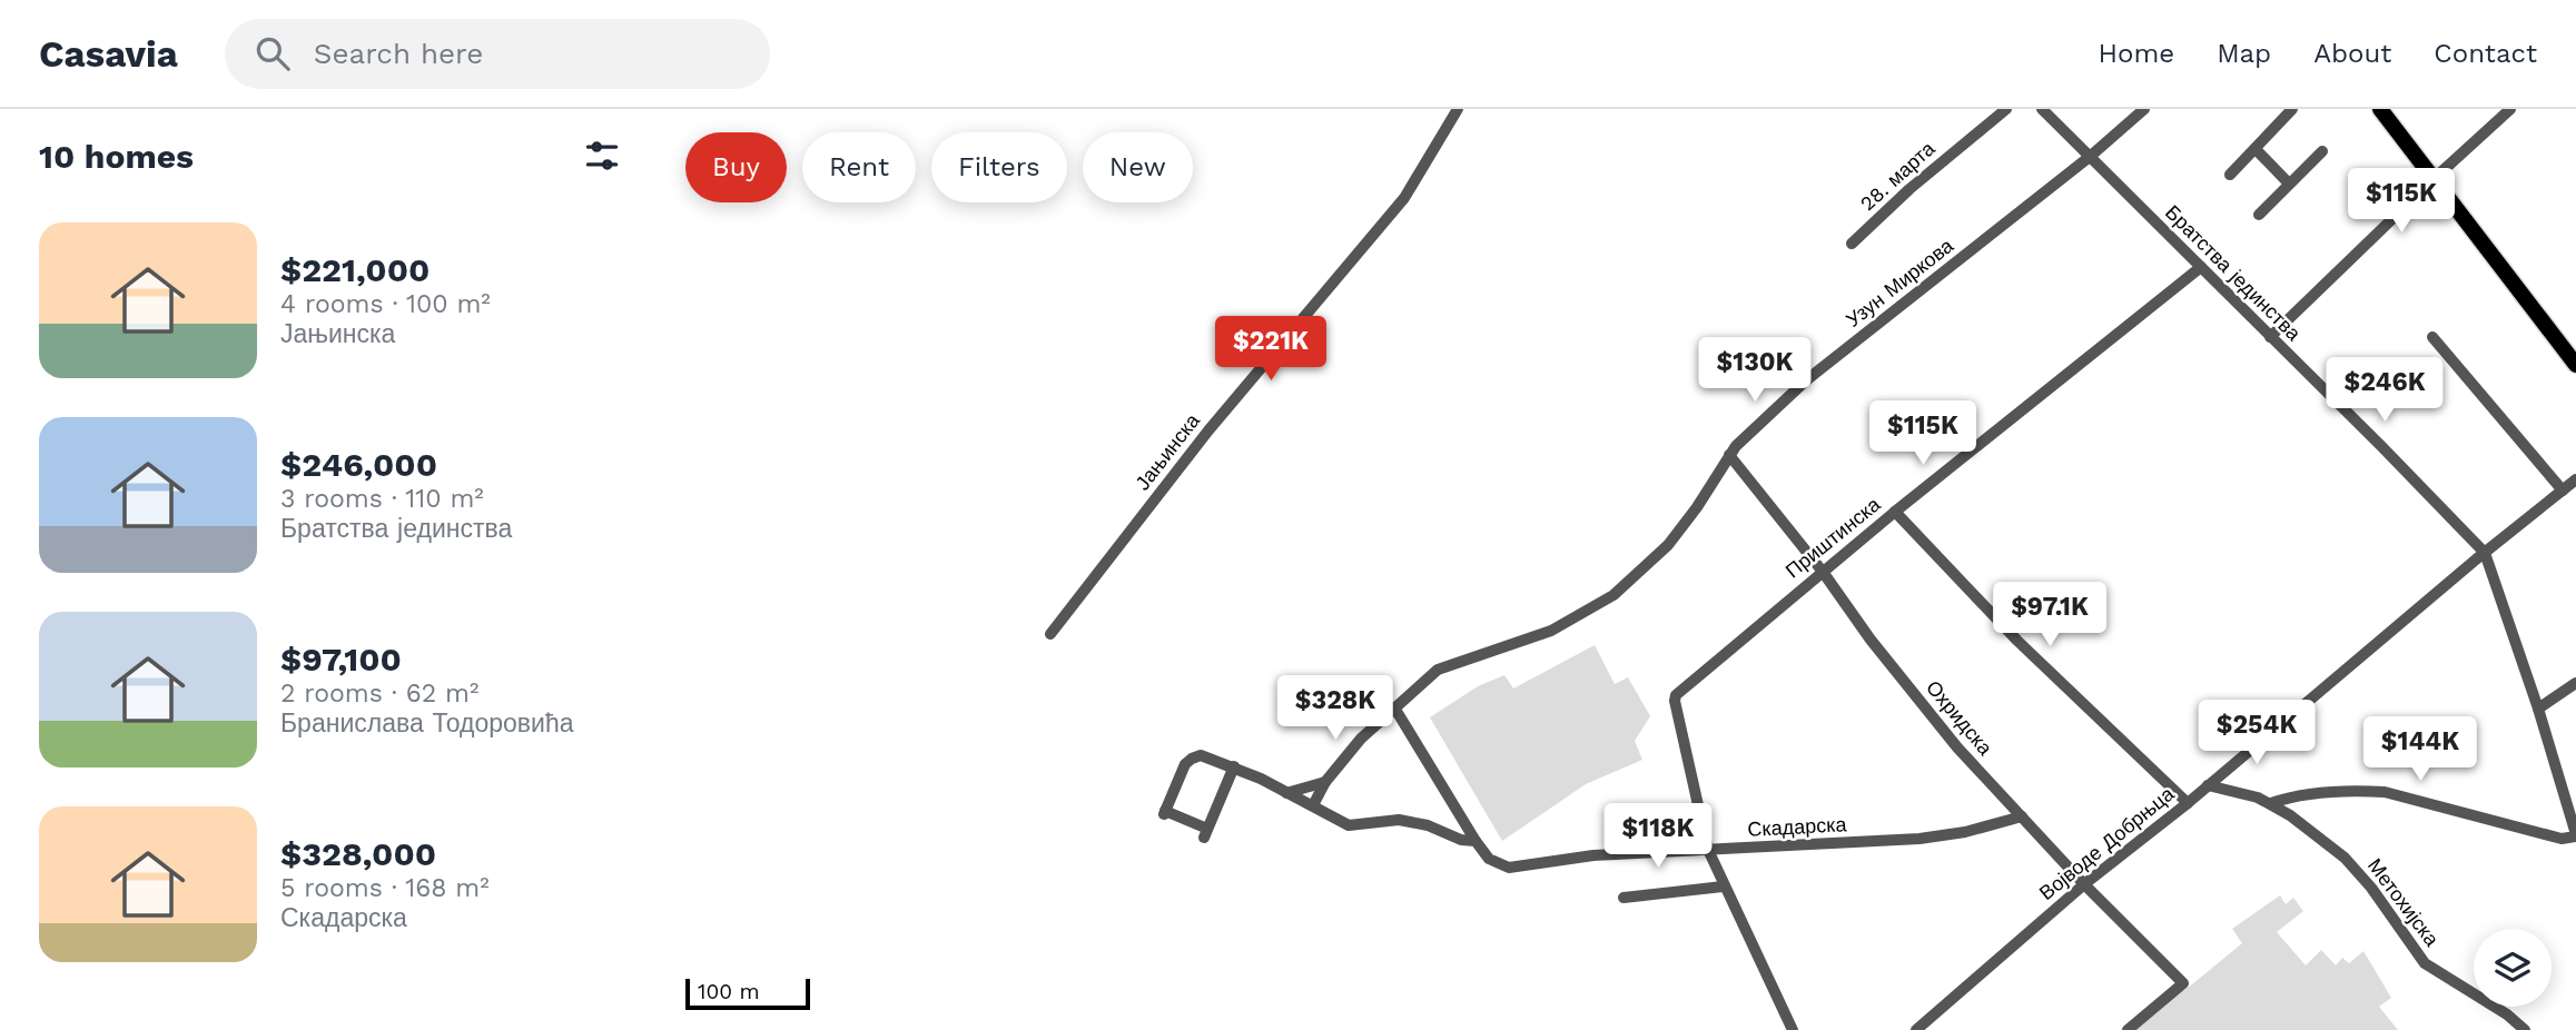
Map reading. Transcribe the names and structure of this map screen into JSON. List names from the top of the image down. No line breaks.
{"streets":{"street":["28. марта","Братства јединства","Узун Миркова","Јањинска","Приштинска","Охридска","Скадарска","Војводе Добрњца","Метохијска"]},"crossings":[["Братства јединства","Узун Миркова"],["Братства јединства","Приштинска"],["Братства јединства","Војводе Добрњца"],["Узун Миркова","Охридска"],["Узун Миркова","Скадарска"],["Приштинска","Охридска"],["Приштинска","Скадарска"],["Охридска","Скадарска"],["Охридска","Војводе Добрњца"],["Војводе Добрњца","Метохијска"]],"scale_bar":"100 m","page":{"header":"Casavia","search":"Search here","nav":["Home","Map","About","Contact"],"heading":"10 homes","chip":["Buy","Rent","Filters","New"],"price":["$115K","$221K","$130K","$246K","$115K","$97.1K","$328K","$254K","$144K","$118K"],"list":[{"name":"$221,000","note":"4 rooms · 100 m² · Јањинска"},{"name":"$246,000","note":"3 rooms · 110 m² · Братства јединства"},{"name":"$97,100","note":"2 rooms · 62 m² · Бранислава Тодоровића"},{"name":"$328,000","note":"5 rooms · 168 m² · Скадарска"}],"scale":"100 m"}}
